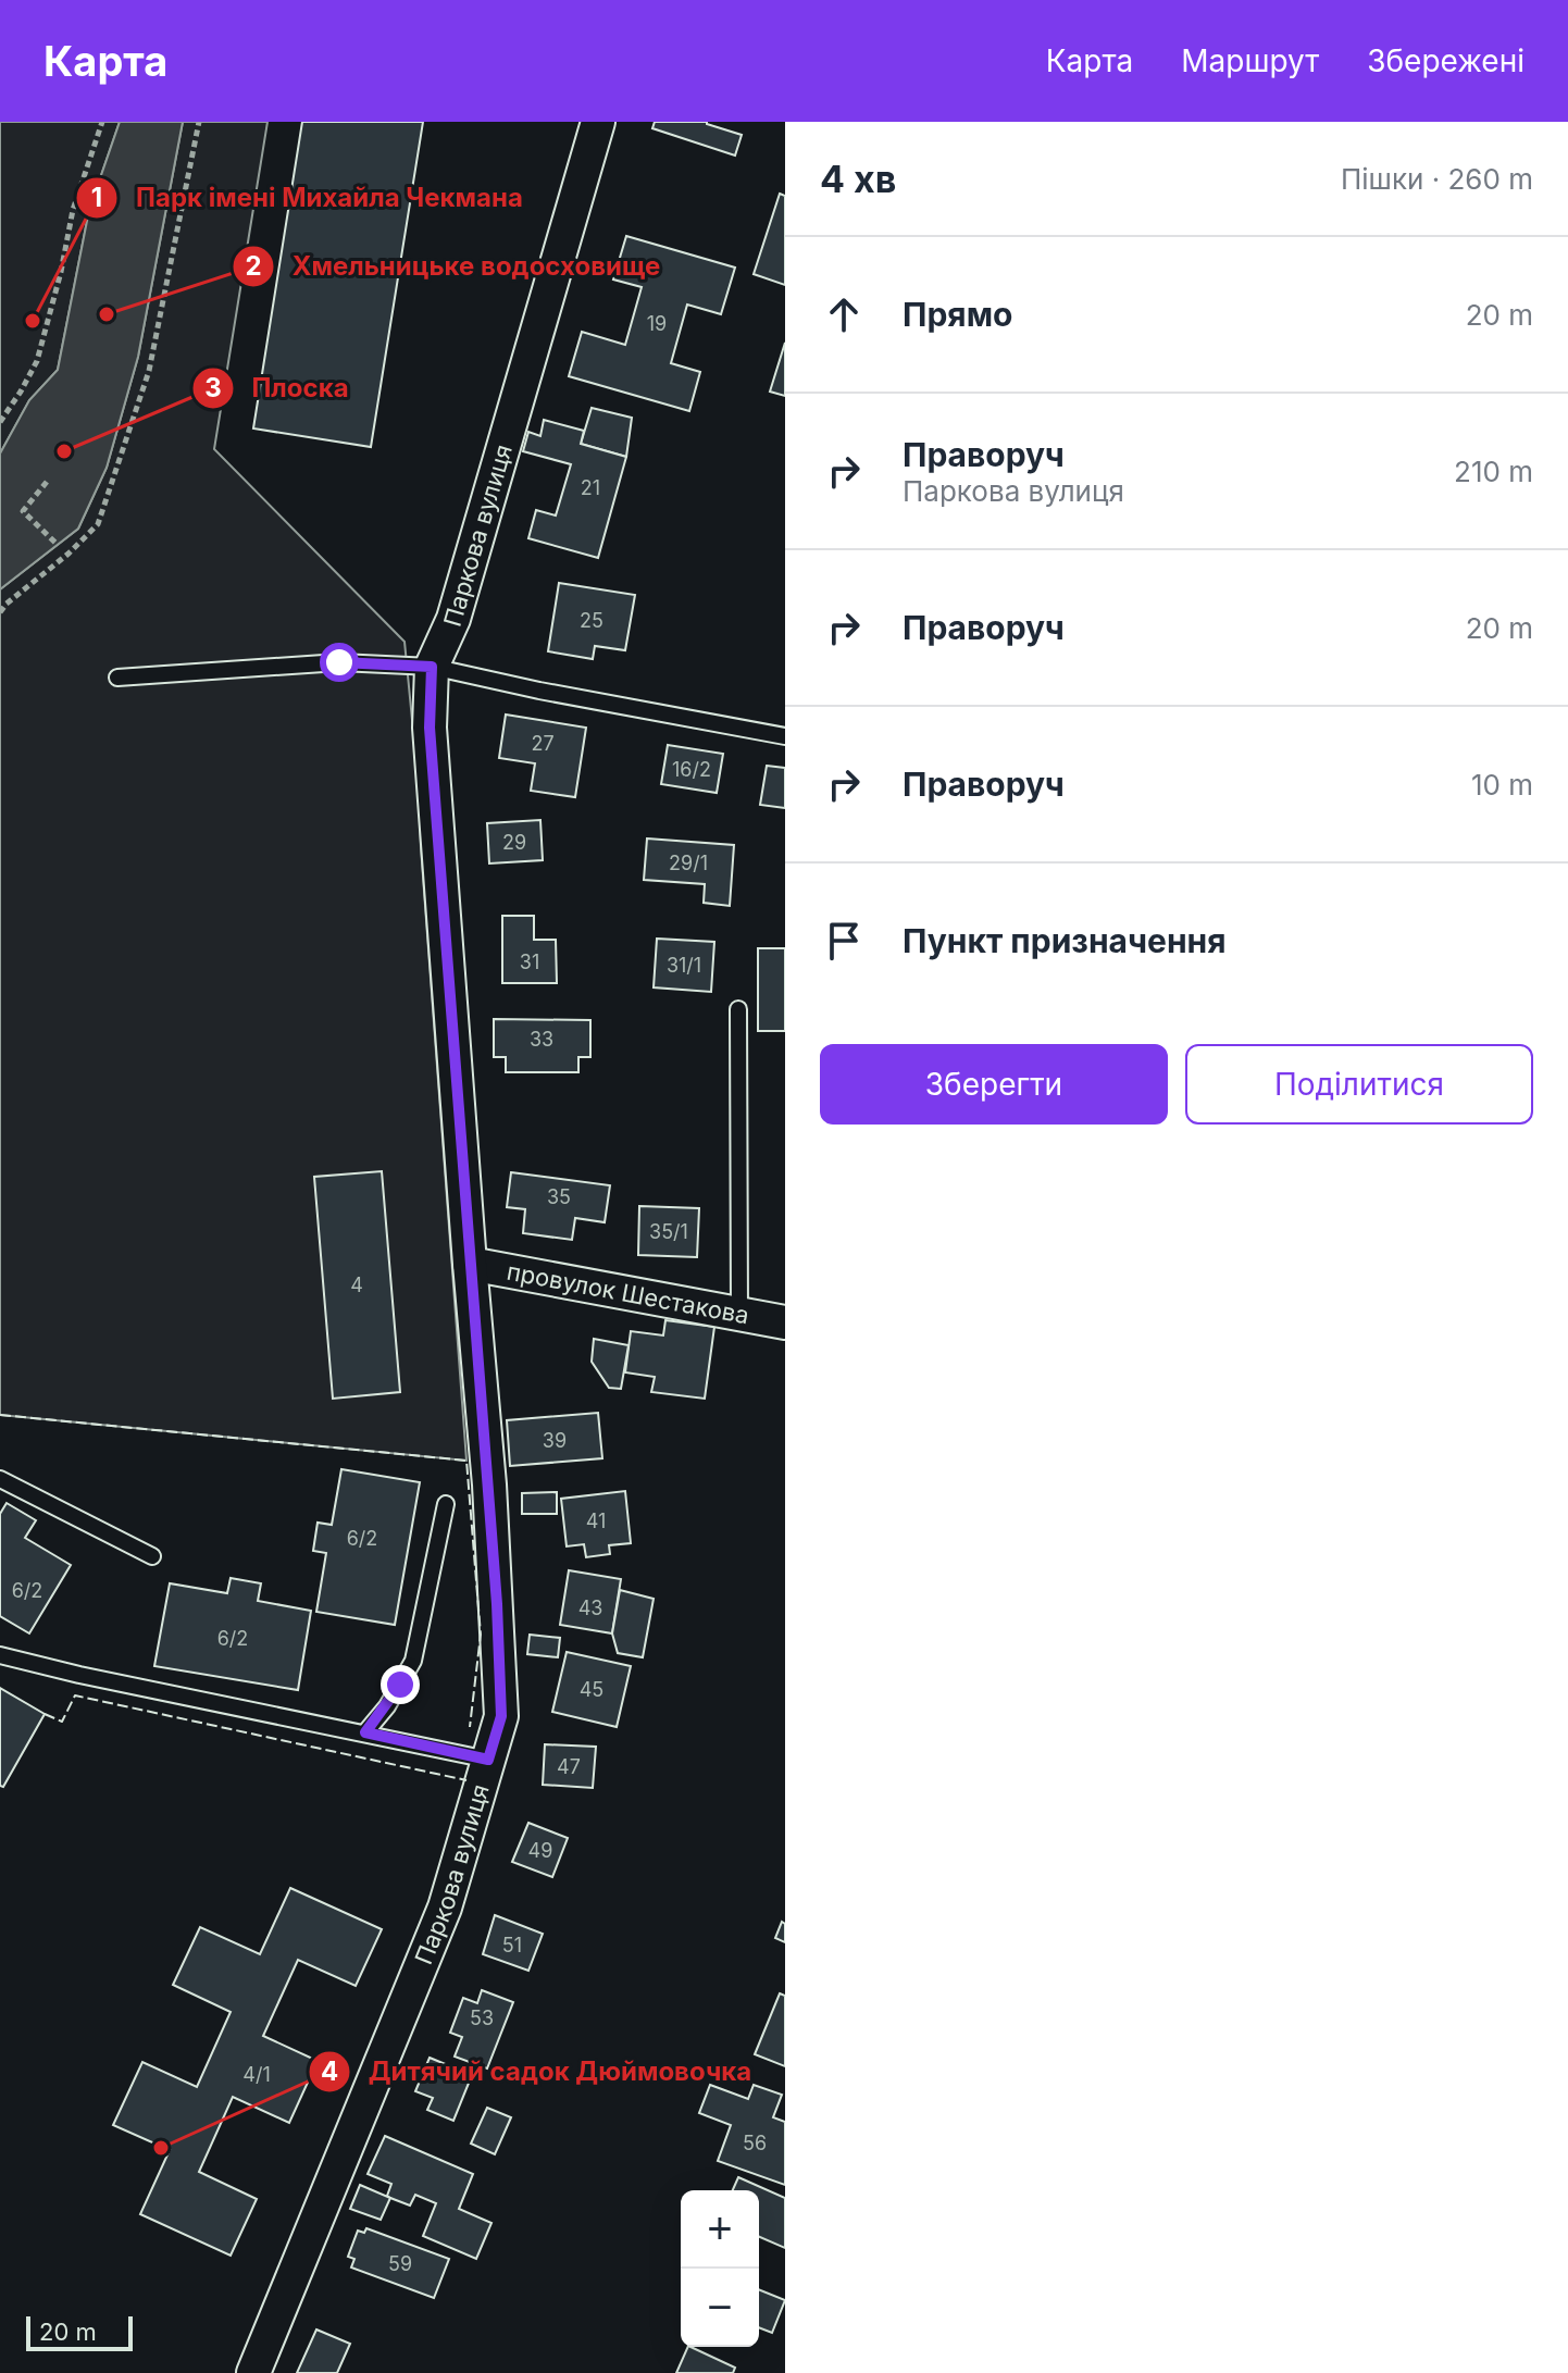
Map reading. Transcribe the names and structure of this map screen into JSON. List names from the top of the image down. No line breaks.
{"streets":{"street":["Паркова вулиця","провулок Шестакова"]},"crossings":[["Паркова вулиця","провулок Шестакова"]],"places":["Хмельницьке водосховище","Парк імені Михайла Чекмана","Плоска","Дитячий садок Дюймовочка"],"house_numbers":["19","21","25","27","16/2","29","29/1","31","31/1","33","35","35/1","4","39","41","6/2","6/2","43","6/2","45","47","49","51","53","4/1","56","59"],"scale_bar":"20 m","page":{"header":"Карта","nav":["Карта","Маршрут","Збережені"],"heading":["4 хв","Пішки · 260 m"],"list":[["Прямо","20 m"],["Праворуч","Паркова вулиця","210 m"],["Праворуч","20 m"],["Праворуч","10 m"],"Пункт призначення"],"buttons":["Зберегти","Поділитися"],"map_buttons":["+","−"],"scale":"20 m"}}
